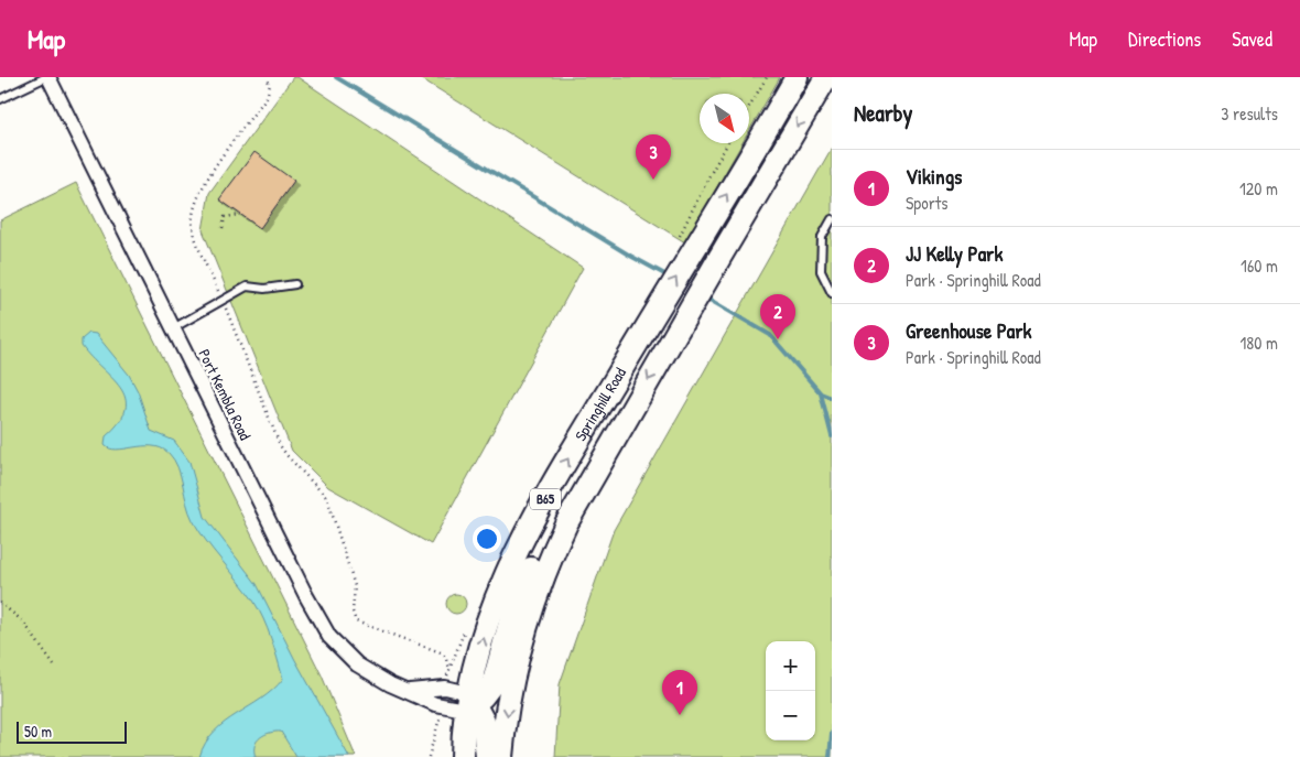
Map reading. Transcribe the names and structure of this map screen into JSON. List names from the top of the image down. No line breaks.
{"streets":{"main road":["Springhill Road","B65"],"street":["Port Kembla Road"]},"crossings":[["Port Kembla Road","Springhill Road"]],"scale_bar":"50 m","north":"bottom right","page":{"header":"Map","nav":["Map","Directions","Saved"],"heading":["Nearby","3 results"],"pins":["3","2","1"],"list":[{"mark":"1","name":"Vikings","note":"Sports","value":"120 m"},{"mark":"2","name":"JJ Kelly Park","note":"Park · Springhill Road","value":"160 m"},{"mark":"3","name":"Greenhouse Park","note":"Park · Springhill Road","value":"180 m"}],"map_buttons":["+","−"],"scale":"50 m"}}
